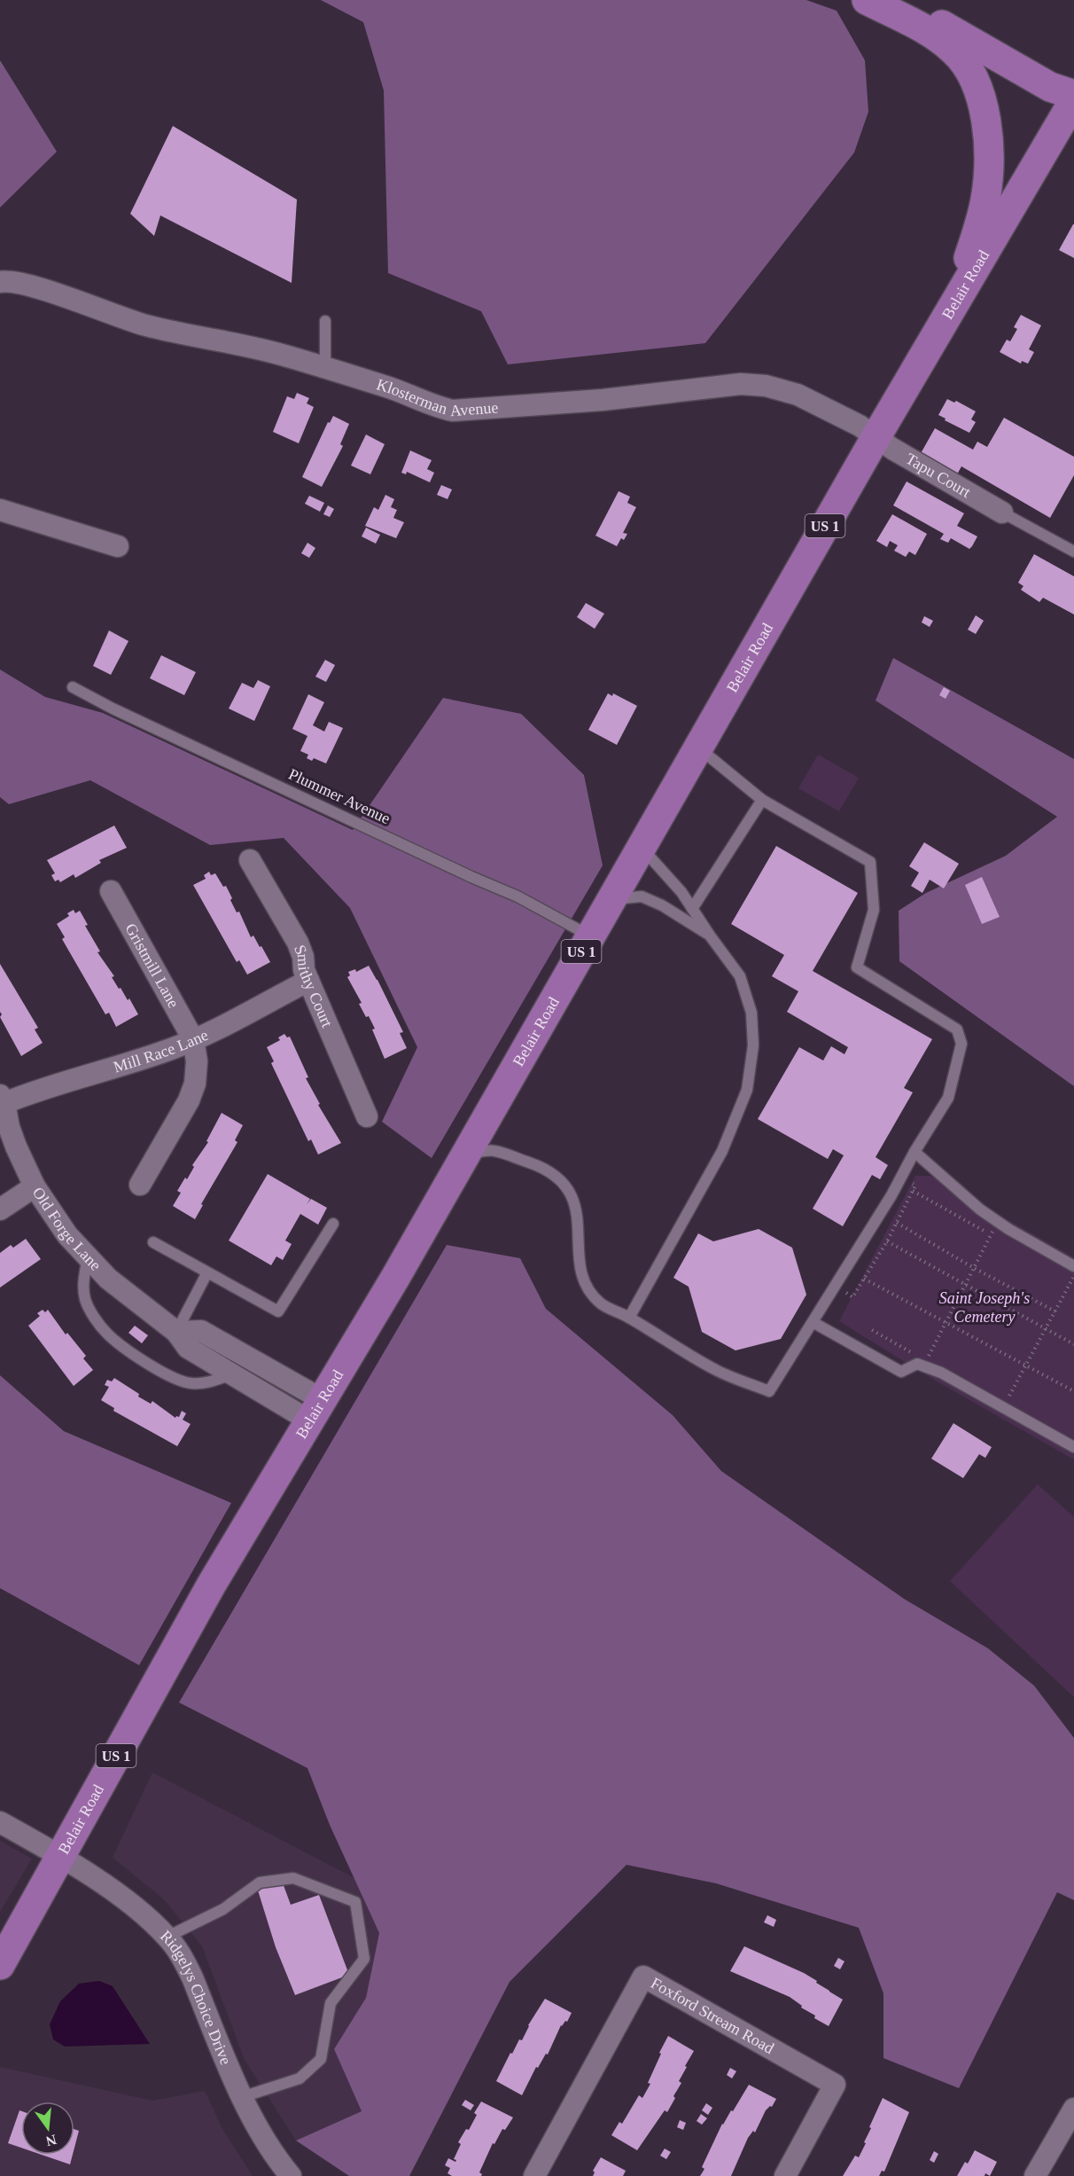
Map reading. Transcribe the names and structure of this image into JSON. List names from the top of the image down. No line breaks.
{"streets":{"highway":["Belair Road","US 1"],"street":["Klosterman Avenue","Tapu Court","Gristmill Lane","Smithy Court","Mill Race Lane","Old Forge Lane","Ridgelys Choice Drive","Foxford Stream Road"],"lane":["Plummer Avenue"]},"crossings":[["Belair Road","Klosterman Avenue"],["Belair Road","Tapu Court"],["Belair Road","Plummer Avenue"],["Belair Road","Old Forge Lane"],["Belair Road","Ridgelys Choice Drive"],["Klosterman Avenue","Tapu Court"],["Gristmill Lane","Mill Race Lane"],["Smithy Court","Mill Race Lane"],["Mill Race Lane","Old Forge Lane"]],"parks":["Saint Joseph's Cemetery"],"north":"bottom"}
